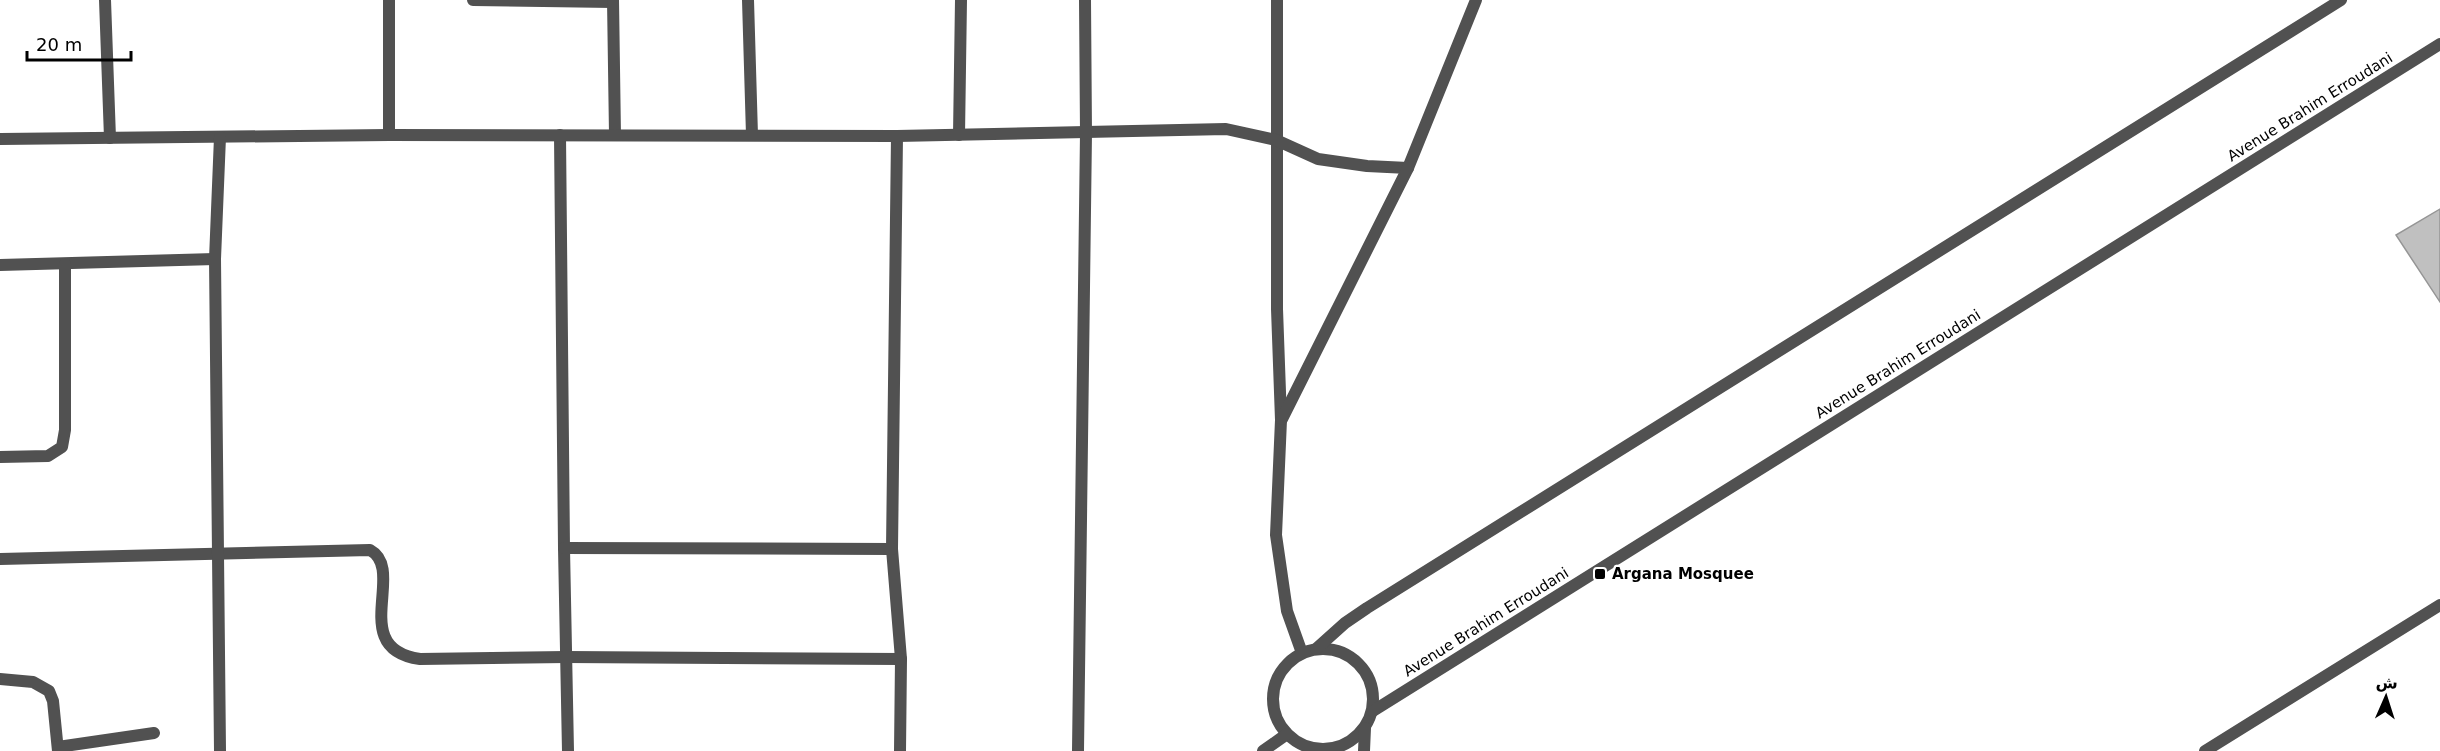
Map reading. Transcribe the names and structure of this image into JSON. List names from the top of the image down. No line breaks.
{"streets":{"street":["Avenue Brahim Erroudani"]},"places":{"transit":["Argana Mosquee"]},"scale_bar":"20 m","north":"top"}
